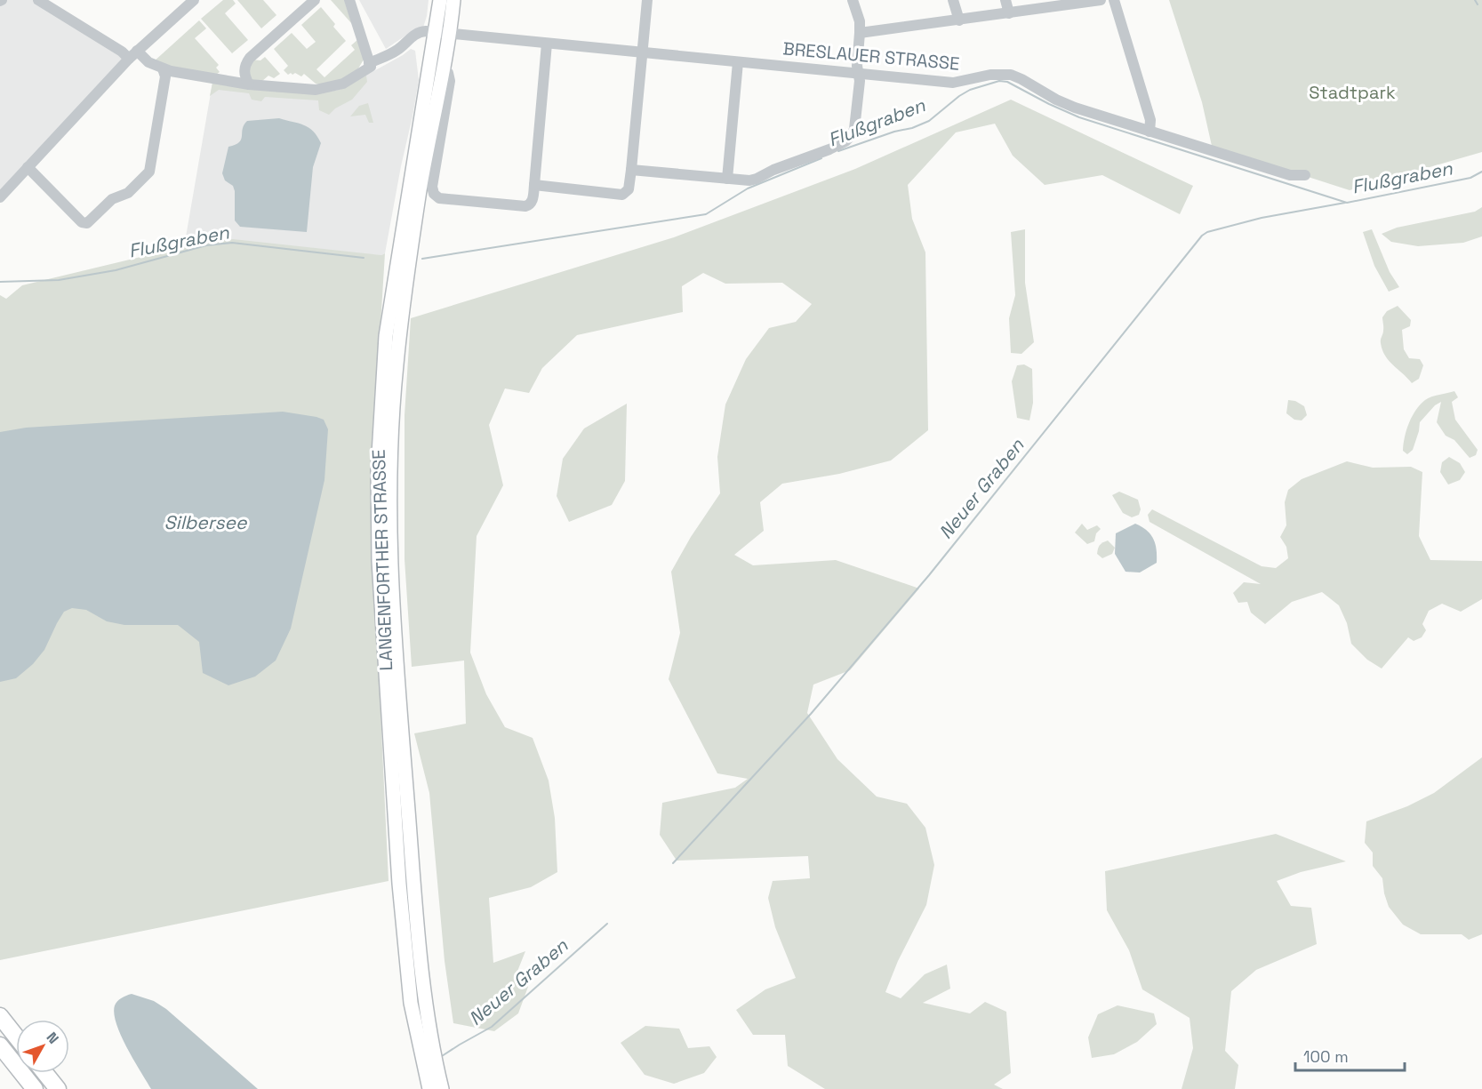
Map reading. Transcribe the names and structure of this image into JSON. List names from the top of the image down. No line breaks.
{"streets":{"main road":["LANGENFORTHER STRASSE"],"street":["BRESLAUER STRASSE"]},"crossings":[["BRESLAUER STRASSE","LANGENFORTHER STRASSE"]],"water":["Flußgraben","Neuer Graben","Silbersee"],"parks":["Stadtpark"],"scale_bar":"100 m","north":"top right"}
